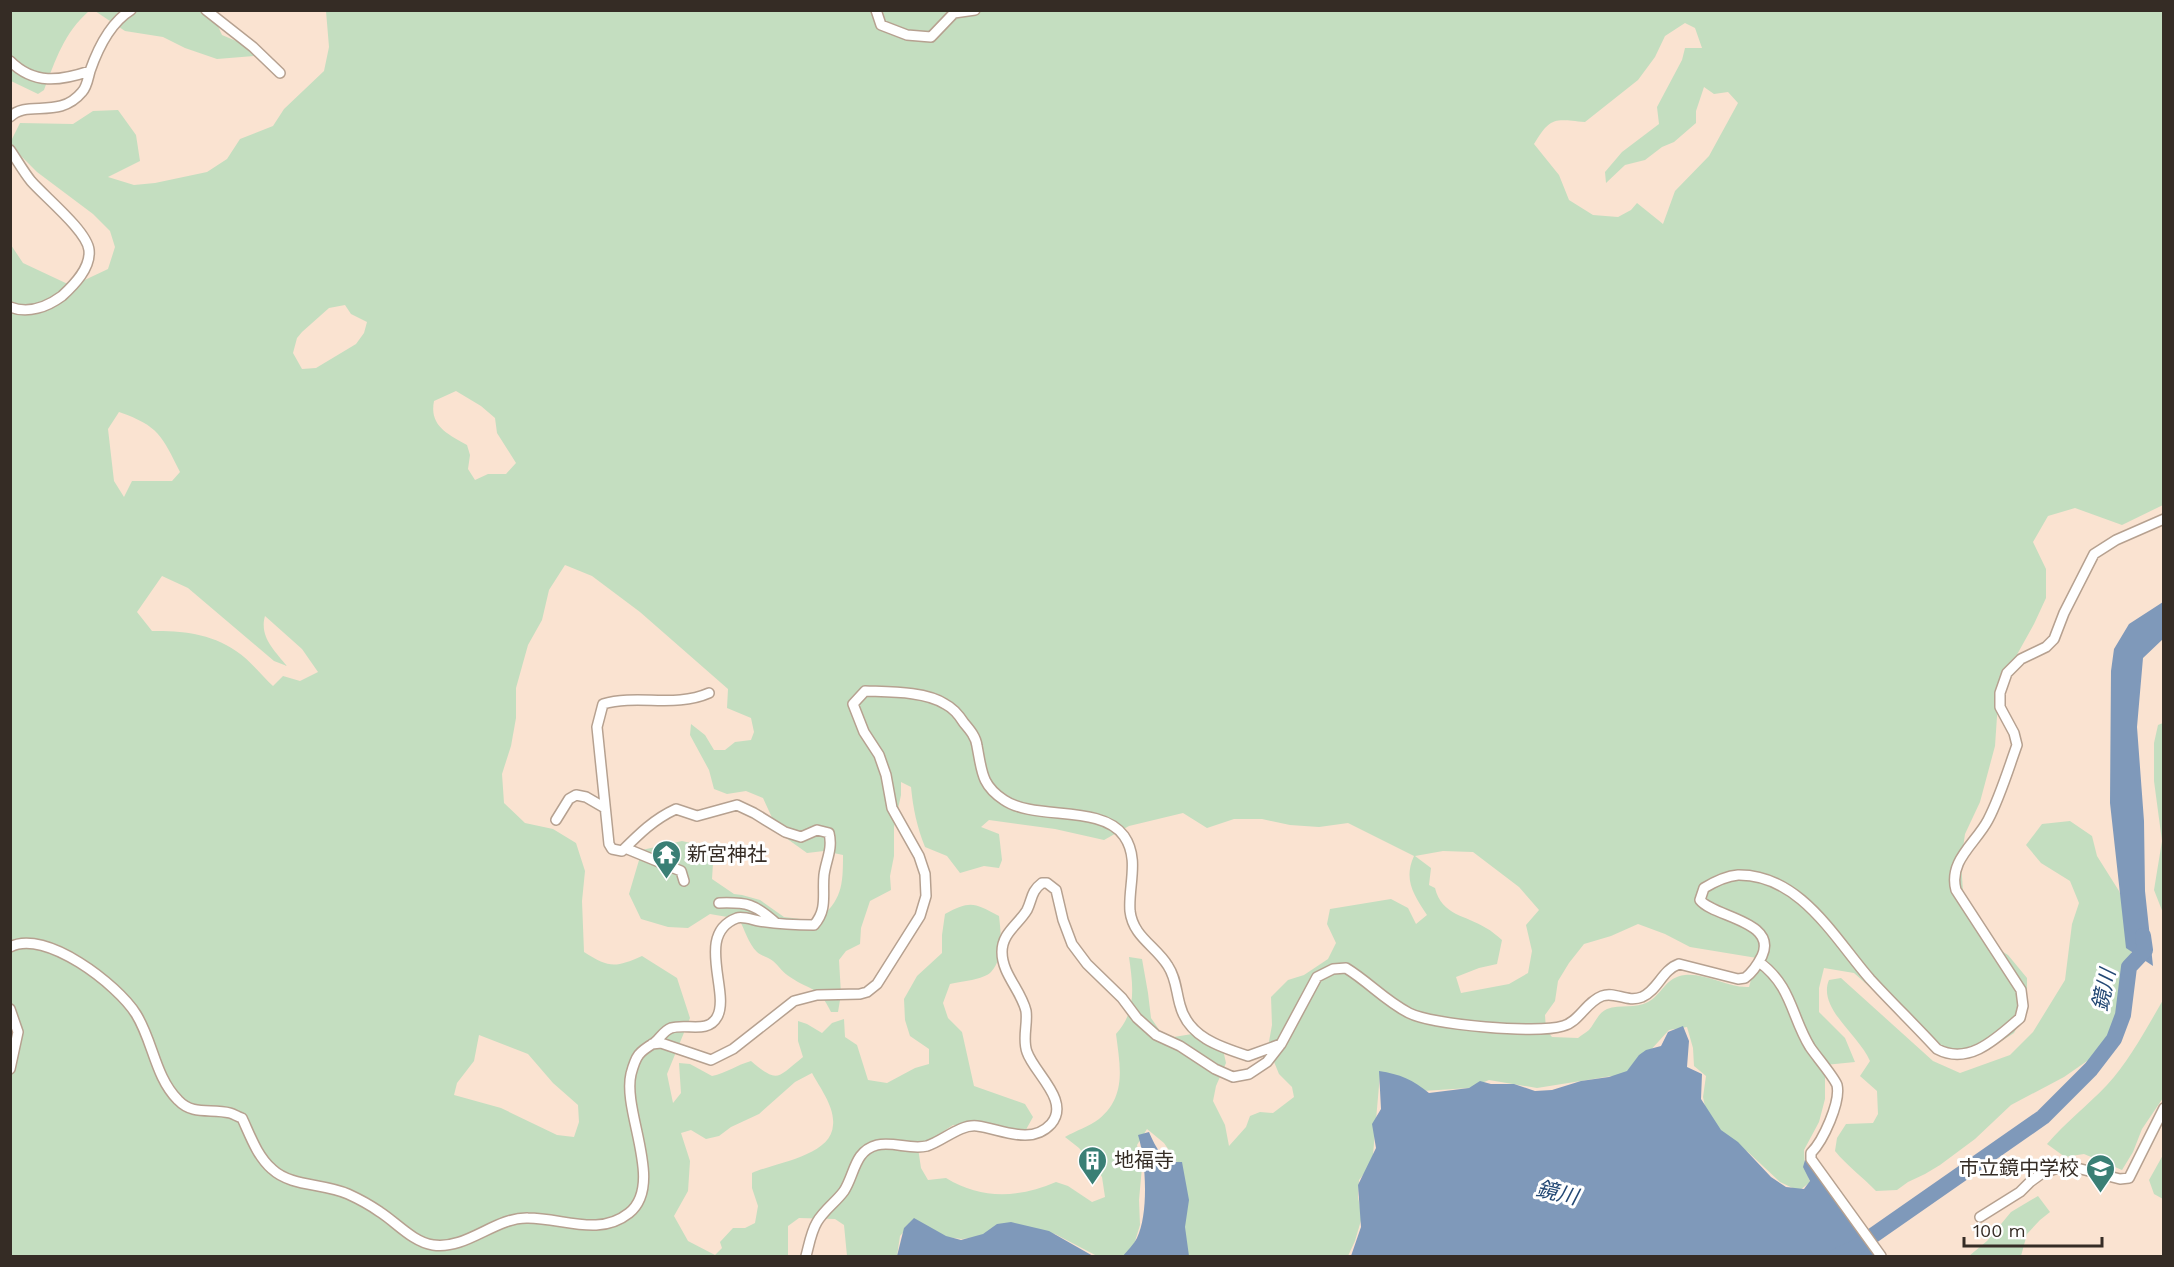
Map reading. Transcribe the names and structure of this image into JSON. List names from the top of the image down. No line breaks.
{"water":["鏡川"],"places":{"temple":["新宮神社"],"building":["地福寺"],"school or university":["市立鏡中学校"]},"scale_bar":"100 m"}
